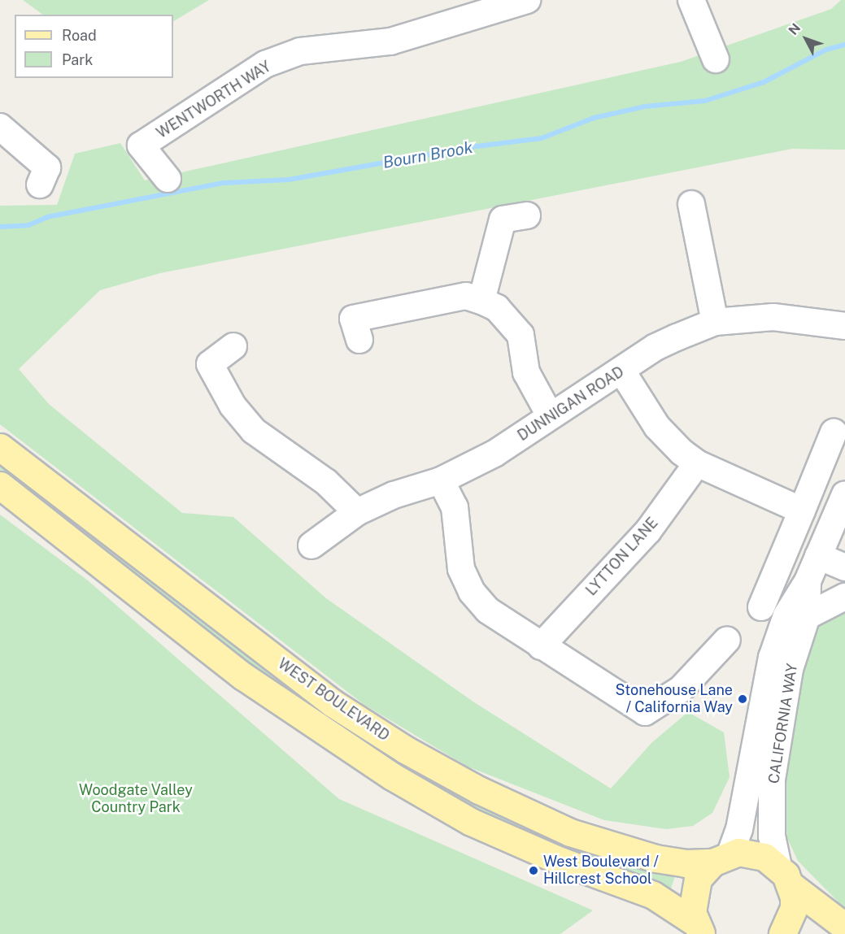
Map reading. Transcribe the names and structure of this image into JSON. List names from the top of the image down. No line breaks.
{"streets":{"main road":["WEST BOULEVARD"],"street":["WENTWORTH WAY","DUNNIGAN ROAD","LYTTON LANE","CALIFORNIA WAY"]},"crossings":[["WEST BOULEVARD","CALIFORNIA WAY"]],"water":["Bourn Brook"],"parks":["Woodgate Valley Country Park"],"places":["Stonehouse Lane / California Way","West Boulevard / Hillcrest School"],"legend":["Road","Park"],"north":"top left"}
